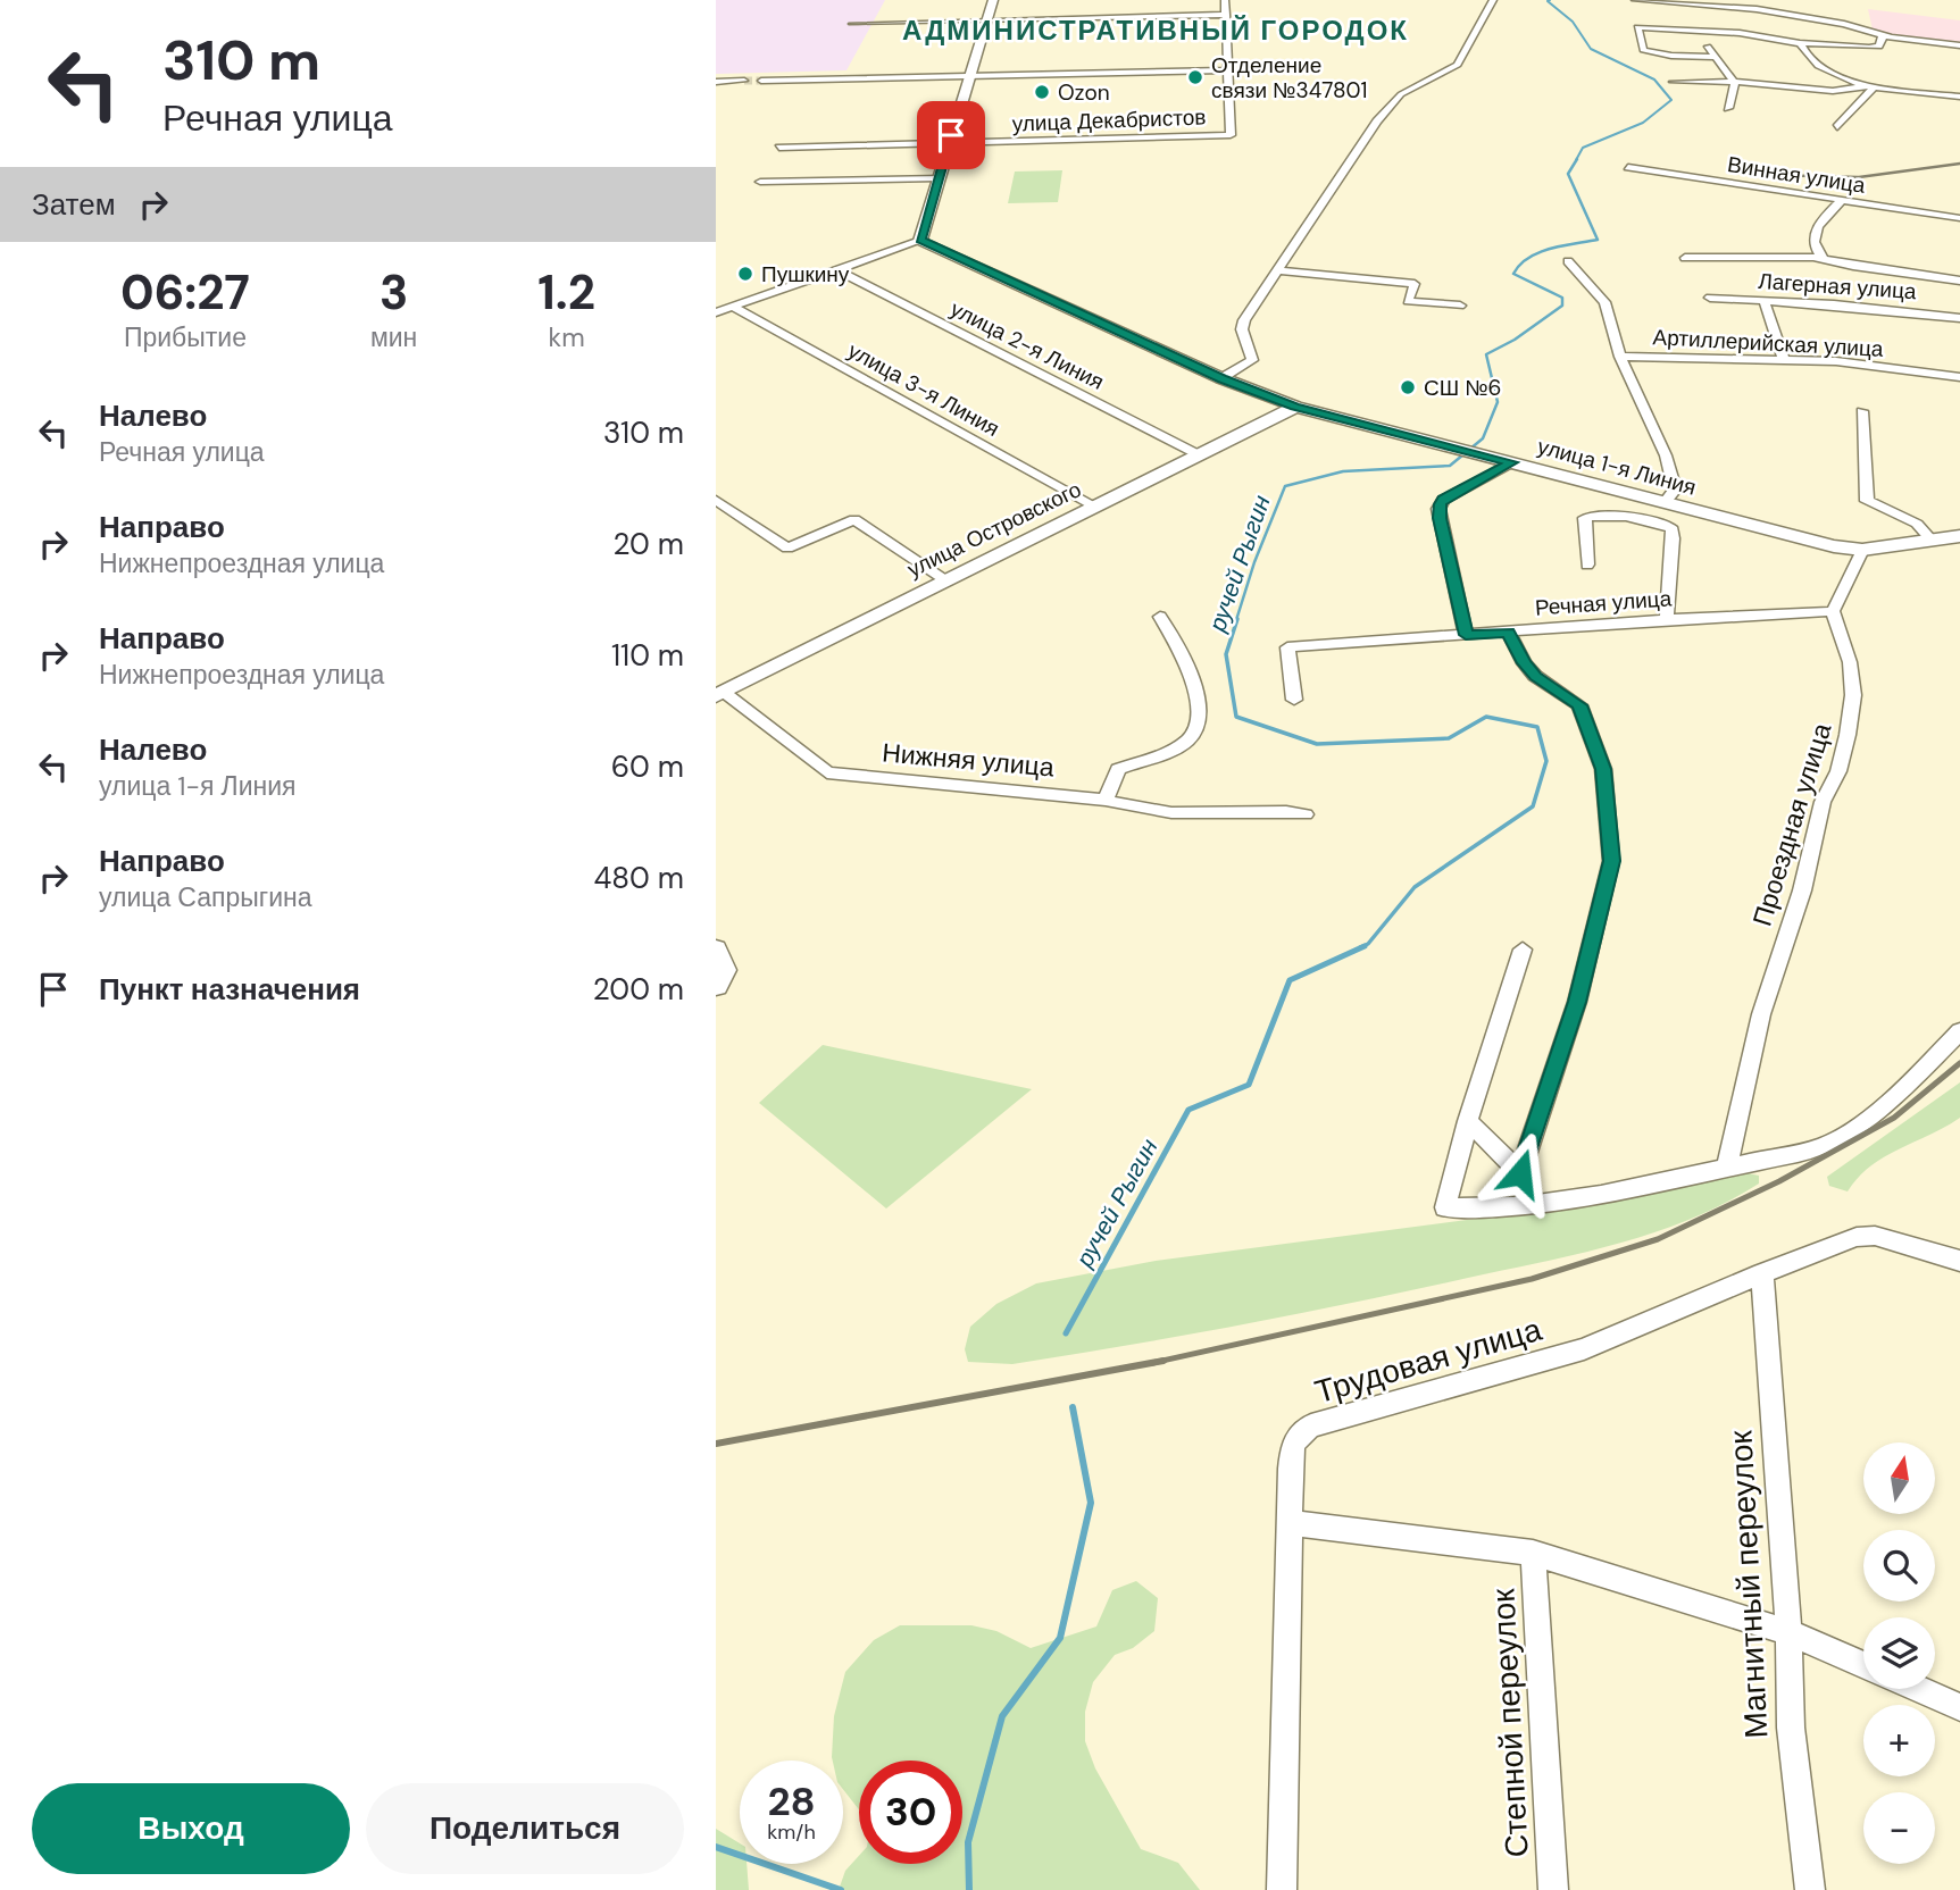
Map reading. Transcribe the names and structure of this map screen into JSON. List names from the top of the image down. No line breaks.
{"streets":{"street":["улица Декабристов","Винная улица","Лагерная улица","Артиллерийская улица","улица 2-я Линия","улица 3-я Линия","улица 1-я Линия","улица Островского","Речная улица","Нижняя улица","Проездная улица","Трудовая улица","Магнитный переулок","Степной переулок"]},"crossings":[["улица 2-я Линия","улица Островского"],["улица 3-я Линия","улица Островского"],["улица 1-я Линия","улица Островского"],["улица Островского","Нижняя улица"],["Речная улица","Проездная улица"],["Трудовая улица","Магнитный переулок"],["Трудовая улица","Степной переулок"],["Магнитный переулок","Степной переулок"]],"districts":["АДМИНИСТРАТИВНЫЙ ГОРОДОК"],"water":["ручей Рыгин"],"places":["Отделение связи №347801","Ozon","Пушкину","СШ №6"],"north":"top","page":{"turn":["310 m","Речная улица"],"then":"Затем","eta":["06:27","Прибытие","3","мин","1.2","km"],"list":[{"name":"Налево","note":"Речная улица","value":"310 m"},{"name":"Направо","note":"Нижнепроездная улица","value":"20 m"},{"name":"Направо","note":"Нижнепроездная улица","value":"110 m"},{"name":"Налево","note":"улица 1-я Линия","value":"60 m"},{"name":"Направо","note":"улица Сапрыгина","value":"480 m"},{"name":"Пункт назначения","value":"200 m"}],"map_buttons":["+","−"],"speed":"28 km/h","limit":"30","buttons":["Выход","Поделиться"]}}
